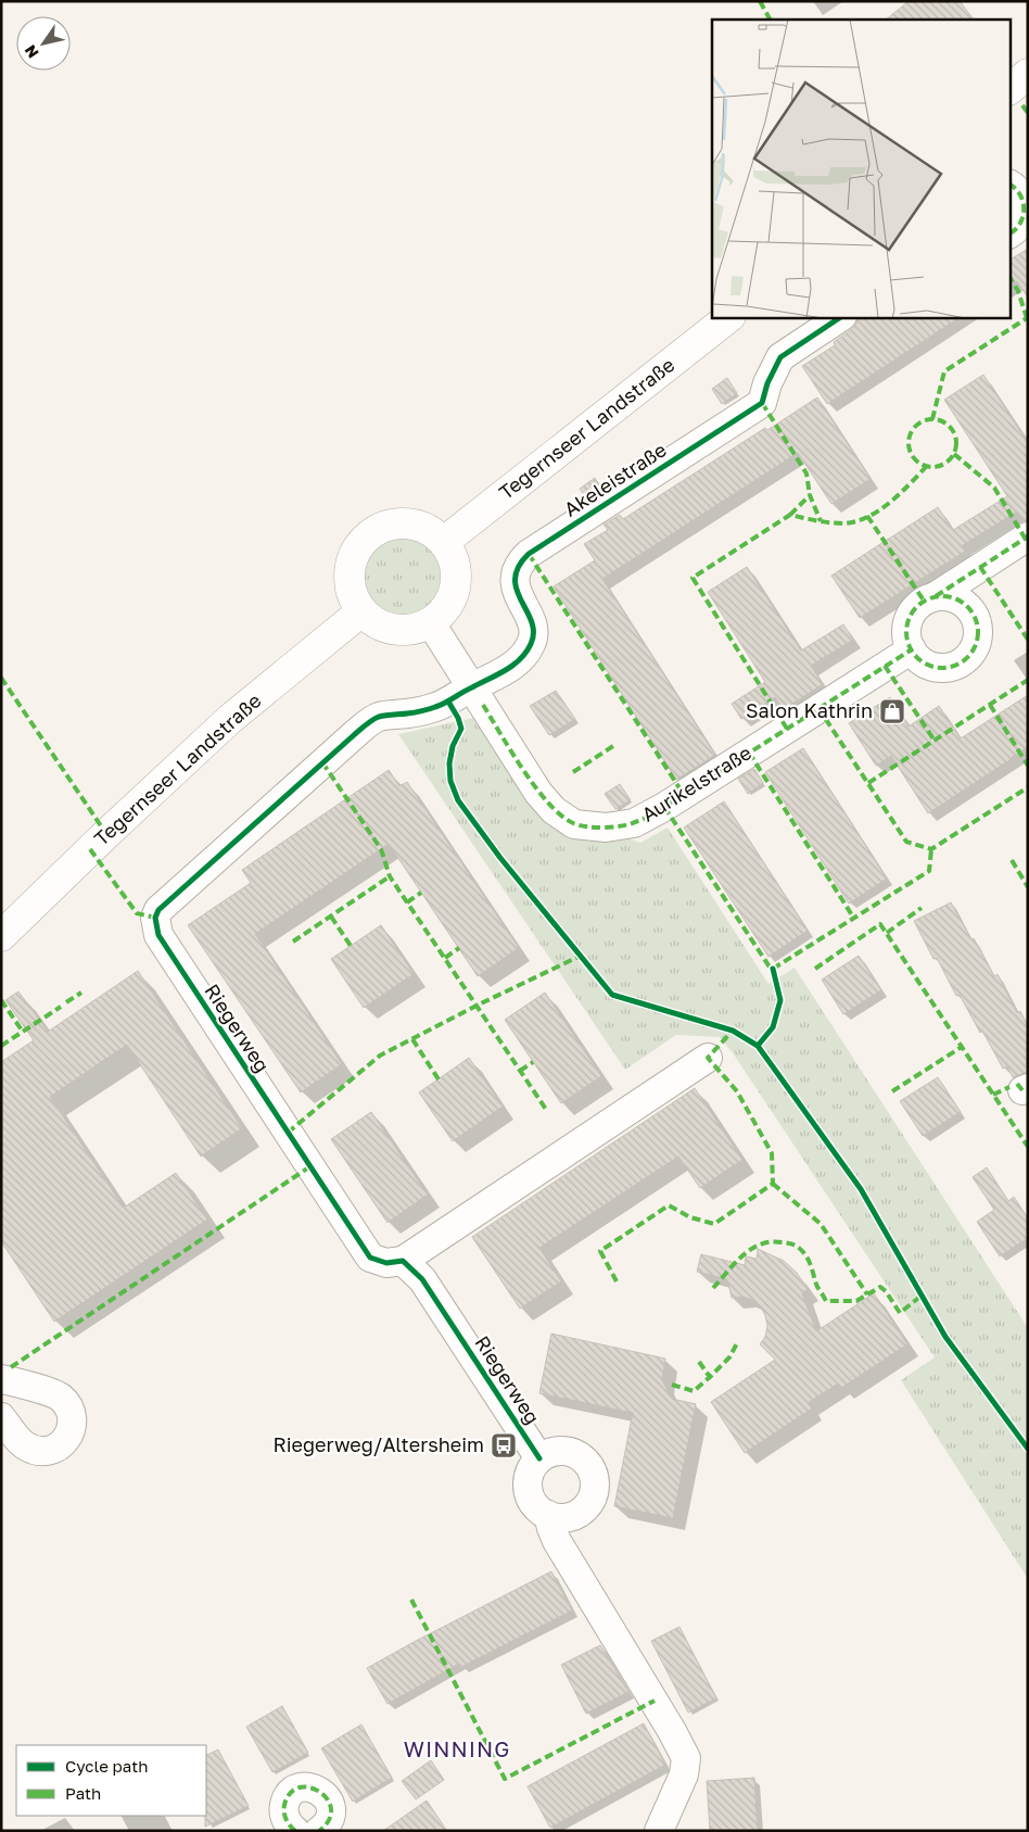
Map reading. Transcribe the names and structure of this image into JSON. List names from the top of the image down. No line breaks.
{"streets":{"main road":["Tegernseer Landstraße"],"street":["Akeleistraße","Aurikelstraße","Riegerweg"]},"crossings":[["Tegernseer Landstraße","Aurikelstraße"],["Akeleistraße","Aurikelstraße"],["Akeleistraße","Riegerweg"],["Aurikelstraße","Riegerweg"]],"districts":["WINNING"],"places":{"shop":["Salon Kathrin"],"bus stop":["Riegerweg/Altersheim"]},"legend":["Cycle path","Path"],"north":"bottom left"}
